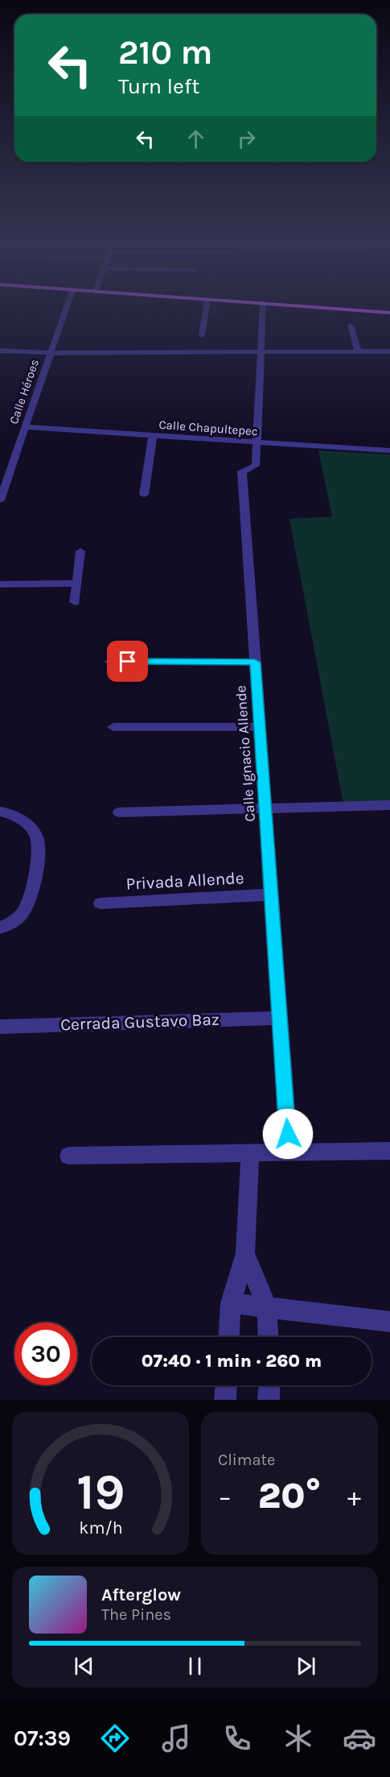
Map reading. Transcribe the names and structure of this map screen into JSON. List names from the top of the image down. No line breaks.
{"streets":{"street":["Calle Héroes","Calle Chapultepec","Calle Ignacio Allende","Privada Allende","Cerrada Gustavo Baz"]},"crossings":[["Calle Héroes","Calle Chapultepec"],["Calle Chapultepec","Calle Ignacio Allende"],["Calle Ignacio Allende","Privada Allende"],["Calle Ignacio Allende","Cerrada Gustavo Baz"]],"page":{"turn":["210 m","Turn left"],"limit":"30","trip":"07:40 · 1 min · 260 m","tile":"Climate","heat":["−","20°","+"],"song":["Afterglow","The Pines"],"tabs":"07:39","gauge":["19","km/h"]}}
